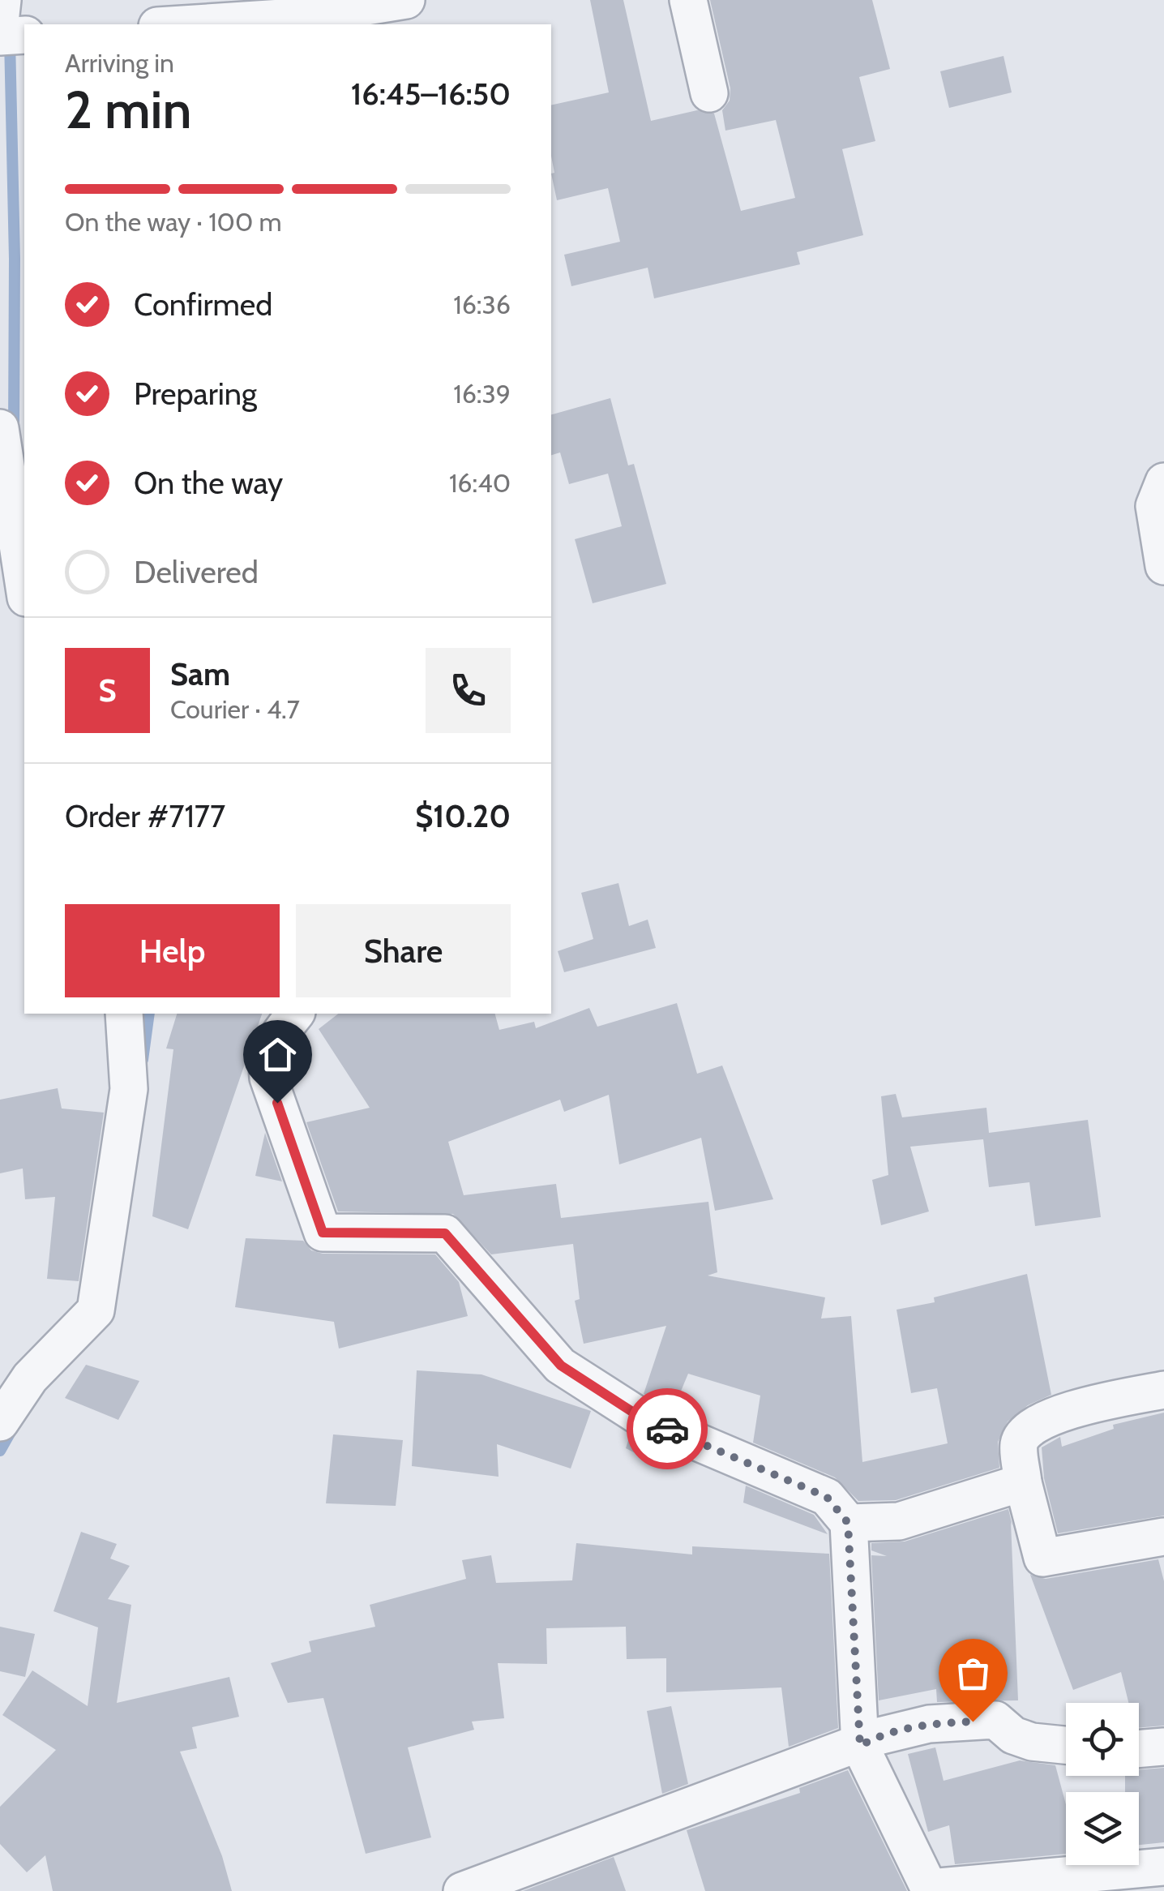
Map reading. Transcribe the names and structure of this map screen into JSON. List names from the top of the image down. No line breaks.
{"page":{"heading":["2 min","Arriving in","16:45–16:50"],"panel":["Sam","Courier · 4.7","Order #7177","$10.20"],"bar":"On the way · 100 m","list":[["Confirmed","16:36"],["Preparing","16:39"],["On the way","16:40"],"Delivered"],"round":"S","buttons":["Help","Share"]}}
